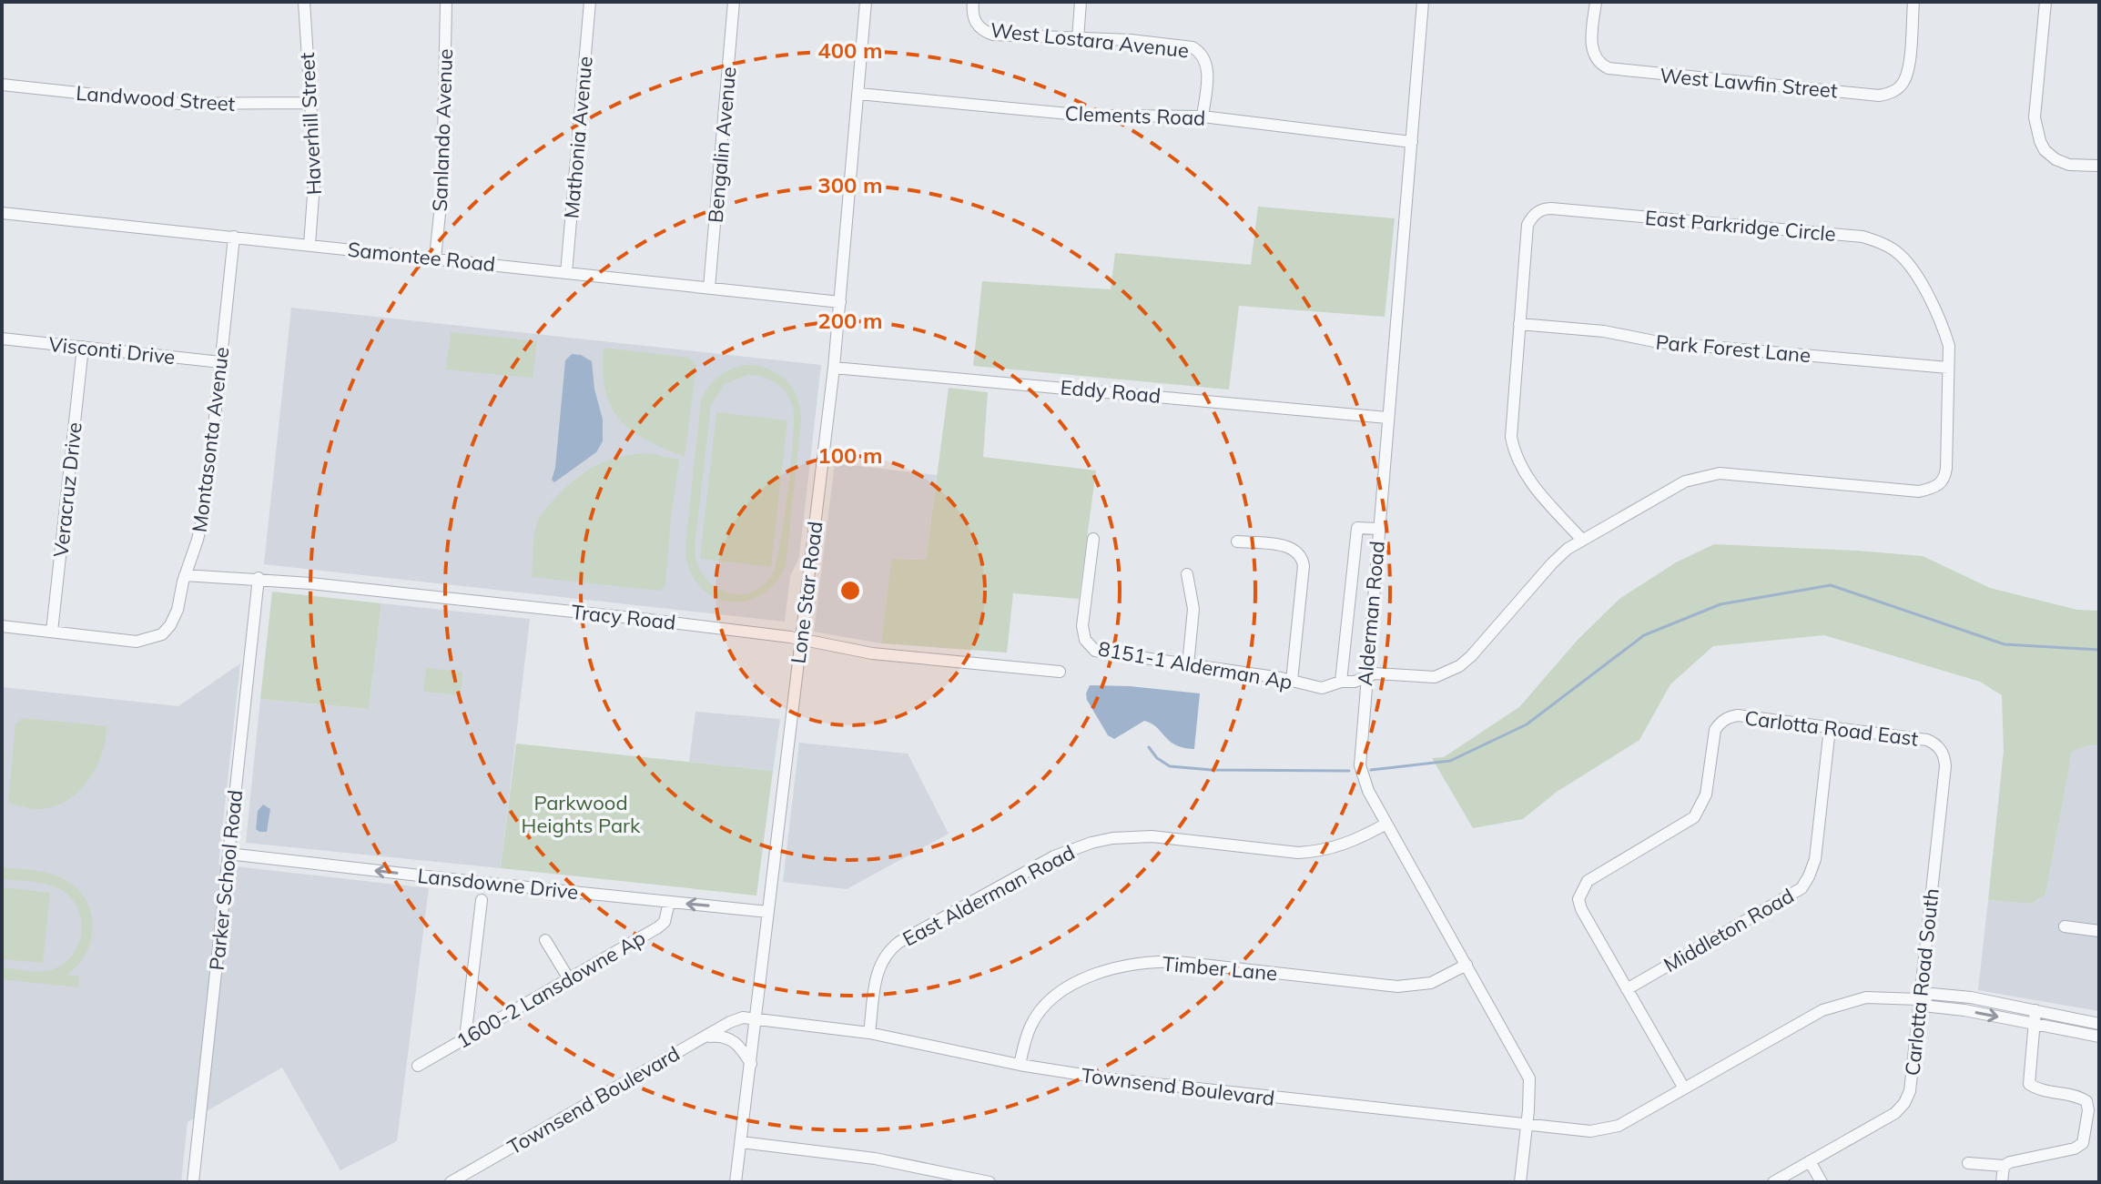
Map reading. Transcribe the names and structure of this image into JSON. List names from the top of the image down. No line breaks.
{"streets":{"street":["West Lostara Avenue","West Lawfin Street","Landwood Street","Clements Road","Haverhill Street","Sanlando Avenue","Mathonia Avenue","Bengalin Avenue","East Parkridge Circle","Samontee Road","Park Forest Lane","Visconti Drive","Eddy Road","Montasonta Avenue","Veracruz Drive","Lone Star Road","Alderman Road","Tracy Road","8151-1 Alderman Ap","Carlotta Road East","Parker School Road","Lansdowne Drive","East Alderman Road","Middleton Road","Timber Lane","Carlotta Road South","1600-2 Lansdowne Ap","Townsend Boulevard"]},"crossings":[["West Lostara Avenue","Clements Road"],["Landwood Street","Haverhill Street"],["Clements Road","Lone Star Road"],["Clements Road","Alderman Road"],["Haverhill Street","Samontee Road"],["Sanlando Avenue","Samontee Road"],["Mathonia Avenue","Samontee Road"],["Bengalin Avenue","Samontee Road"],["East Parkridge Circle","Park Forest Lane"],["East Parkridge Circle","8151-1 Alderman Ap"],["Samontee Road","Montasonta Avenue"],["Samontee Road","Lone Star Road"],["Visconti Drive","Montasonta Avenue"],["Visconti Drive","Veracruz Drive"],["Eddy Road","Lone Star Road"],["Eddy Road","Alderman Road"],["Montasonta Avenue","Veracruz Drive"],["Montasonta Avenue","Tracy Road"],["Lone Star Road","Tracy Road"],["Lone Star Road","Lansdowne Drive"],["Lone Star Road","Townsend Boulevard"],["Alderman Road","8151-1 Alderman Ap"],["Alderman Road","East Alderman Road"],["Alderman Road","Timber Lane"],["Alderman Road","Townsend Boulevard"],["Tracy Road","Parker School Road"],["Carlotta Road East","Middleton Road"],["Carlotta Road East","Carlotta Road South"],["Parker School Road","Lansdowne Drive"],["Lansdowne Drive","1600-2 Lansdowne Ap"],["East Alderman Road","Townsend Boulevard"],["Timber Lane","Townsend Boulevard"],["Carlotta Road South","Townsend Boulevard"]],"one_way":["Lansdowne Drive"],"parks":["Parkwood Heights Park"],"rings":["400 m","300 m","200 m","100 m"]}
